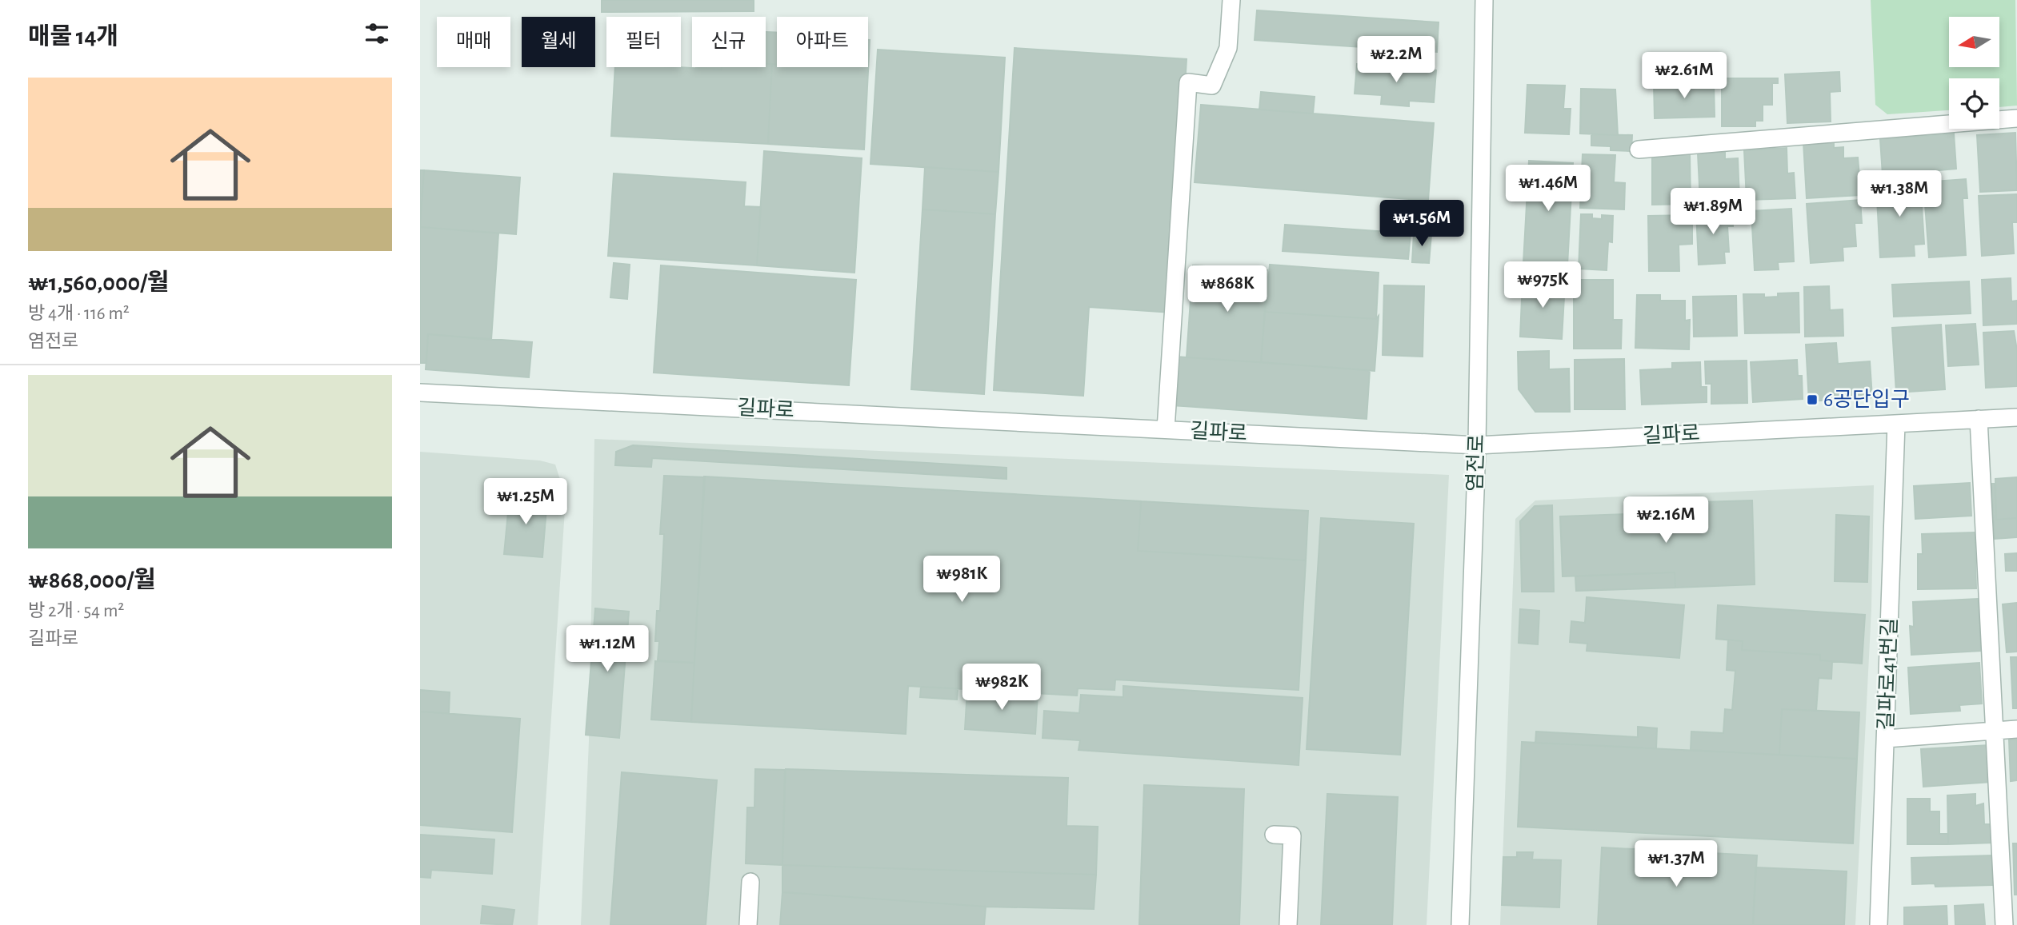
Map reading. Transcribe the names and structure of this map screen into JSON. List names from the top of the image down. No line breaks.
{"streets":{"street":["길파로","염전로","길파로41번길"]},"crossings":[["길파로","염전로"],["길파로","길파로41번길"]],"places":{"transit":["6공단입구"]},"north":"left","page":{"heading":"매물 14개","chip":["매매","월세","필터","신규","아파트"],"price":["₩2.2M","₩2.61M","₩1.46M","₩1.38M","₩1.89M","₩1.56M","₩975K","₩868K","₩1.25M","₩2.16M","₩981K","₩1.12M","₩982K","₩1.37M"],"list":[{"name":"₩1,560,000/월","note":"방 4개 · 116 m² · 염전로"},{"name":"₩868,000/월","note":"방 2개 · 54 m² · 길파로"}]}}
